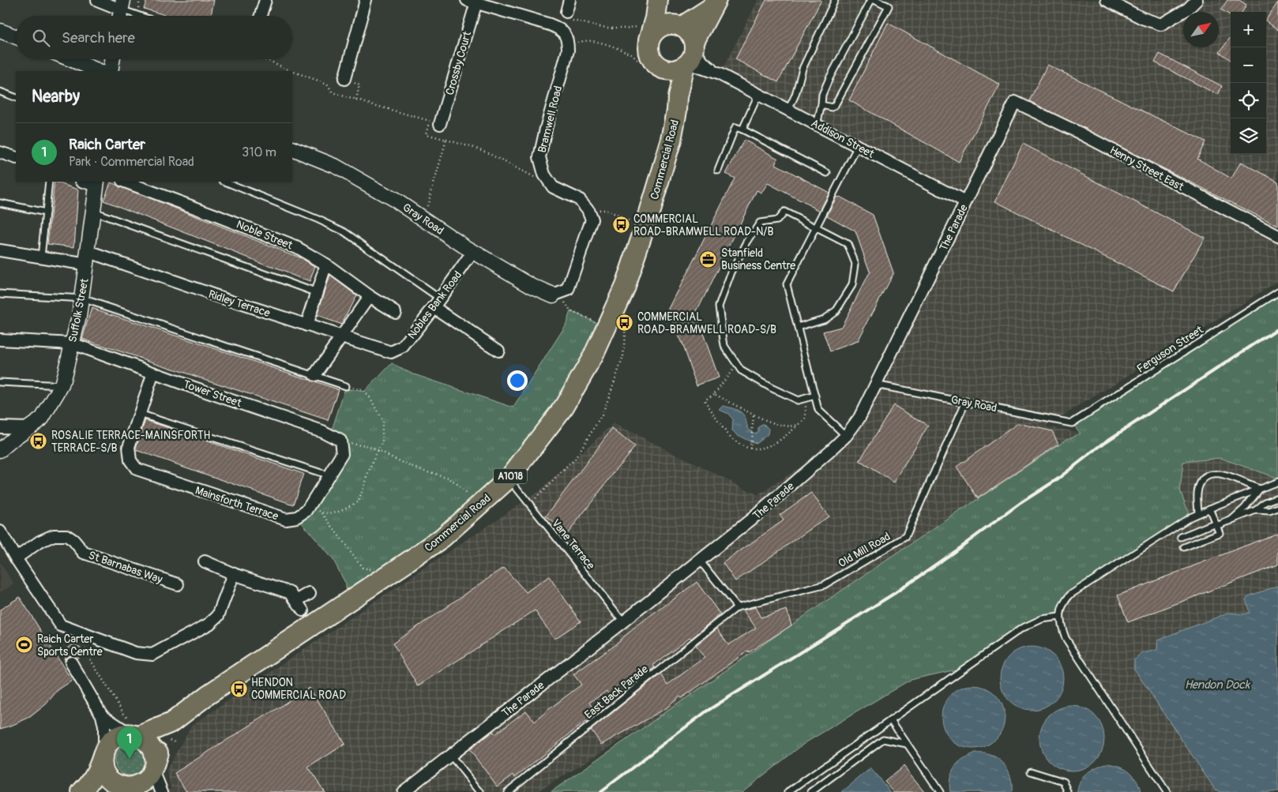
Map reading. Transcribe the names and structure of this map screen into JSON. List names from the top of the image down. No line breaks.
{"streets":{"highway":["Commercial Road","A1018"],"street":["Crossby Court","Bramwell Road","Addison Street","Henry Street East","Gray Road","The Parade","Noble Street","Ridley Terrace","Nobles Bank Road","Suffolk Street","Tower Street","Mainsforth Terrace","St Barnabas Way"],"lane":["Ferguson Street","Vane Terrace","Old Mill Road","East Back Parade"]},"crossings":[["Addison Street","Commercial Road"],["Addison Street","The Parade"],["Addison Street","A1018"],["Commercial Road","A1018"],["Commercial Road","Vane Terrace"],["Henry Street East","The Parade"],["Gray Road","The Parade"],["Gray Road","Nobles Bank Road"],["Gray Road","Ferguson Street"],["Gray Road","Old Mill Road"],["The Parade","Vane Terrace"],["Ridley Terrace","Nobles Bank Road"],["Ridley Terrace","Suffolk Street"],["Suffolk Street","Tower Street"],["Tower Street","Mainsforth Terrace"],["Old Mill Road","East Back Parade"]],"water":["Hendon Dock"],"places":{"bus stop":["COMMERCIAL ROAD-BRAMWELL ROAD-N/B","COMMERCIAL ROAD-BRAMWELL ROAD-S/B","ROSALIE TERRACE-MAINSFORTH TERRACE-S/B","HENDON COMMERCIAL ROAD"],"office":["Stanfield Business Centre"],"sports":["Raich Carter Sports Centre"]},"north":"top right","page":{"map_buttons":["+","−"],"search":"Search here","heading":"Nearby","list":[{"mark":"1","name":"Raich Carter","note":"Park · Commercial Road","value":"310 m"}],"pins":"1"}}
